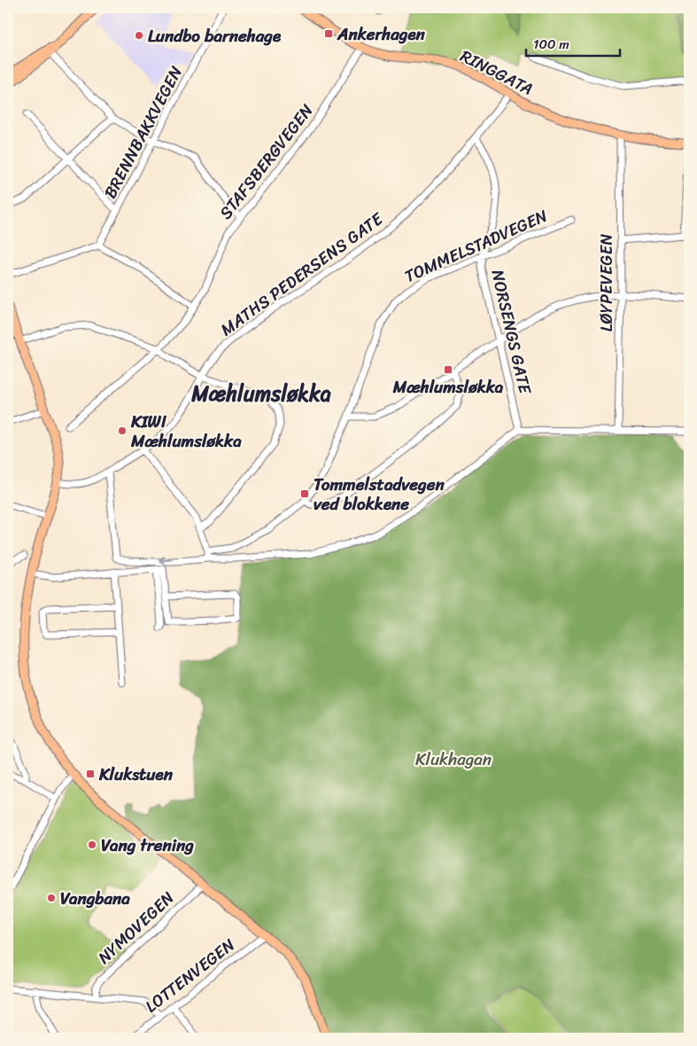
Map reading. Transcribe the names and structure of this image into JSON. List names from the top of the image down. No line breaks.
{"streets":{"main road":["RINGGATA"],"street":["BRENNBAKKVEGEN","STAFSBERGVEGEN","TOMMELSTADVEGEN","MATHS PEDERSENS GATE","LØYPEVEGEN","NORSENGS GATE","NYMOVEGEN","LOTTENVEGEN"]},"crossings":[["RINGGATA","STAFSBERGVEGEN"],["RINGGATA","MATHS PEDERSENS GATE"],["RINGGATA","LØYPEVEGEN"],["TOMMELSTADVEGEN","NORSENGS GATE"],["MATHS PEDERSENS GATE","NORSENGS GATE"]],"districts":["Mæhlumsløkka"],"parks":["Klukhagan"],"places":{"transit":["Ankerhagen","Mæhlumsløkka","Tommelstadvegen ved blokkene","Klukstuen"],"other":["Lundbo barnehage","KIWI Mæhlumsløkka","Vang trening","Vangbana"]},"scale_bar":"100 m"}
